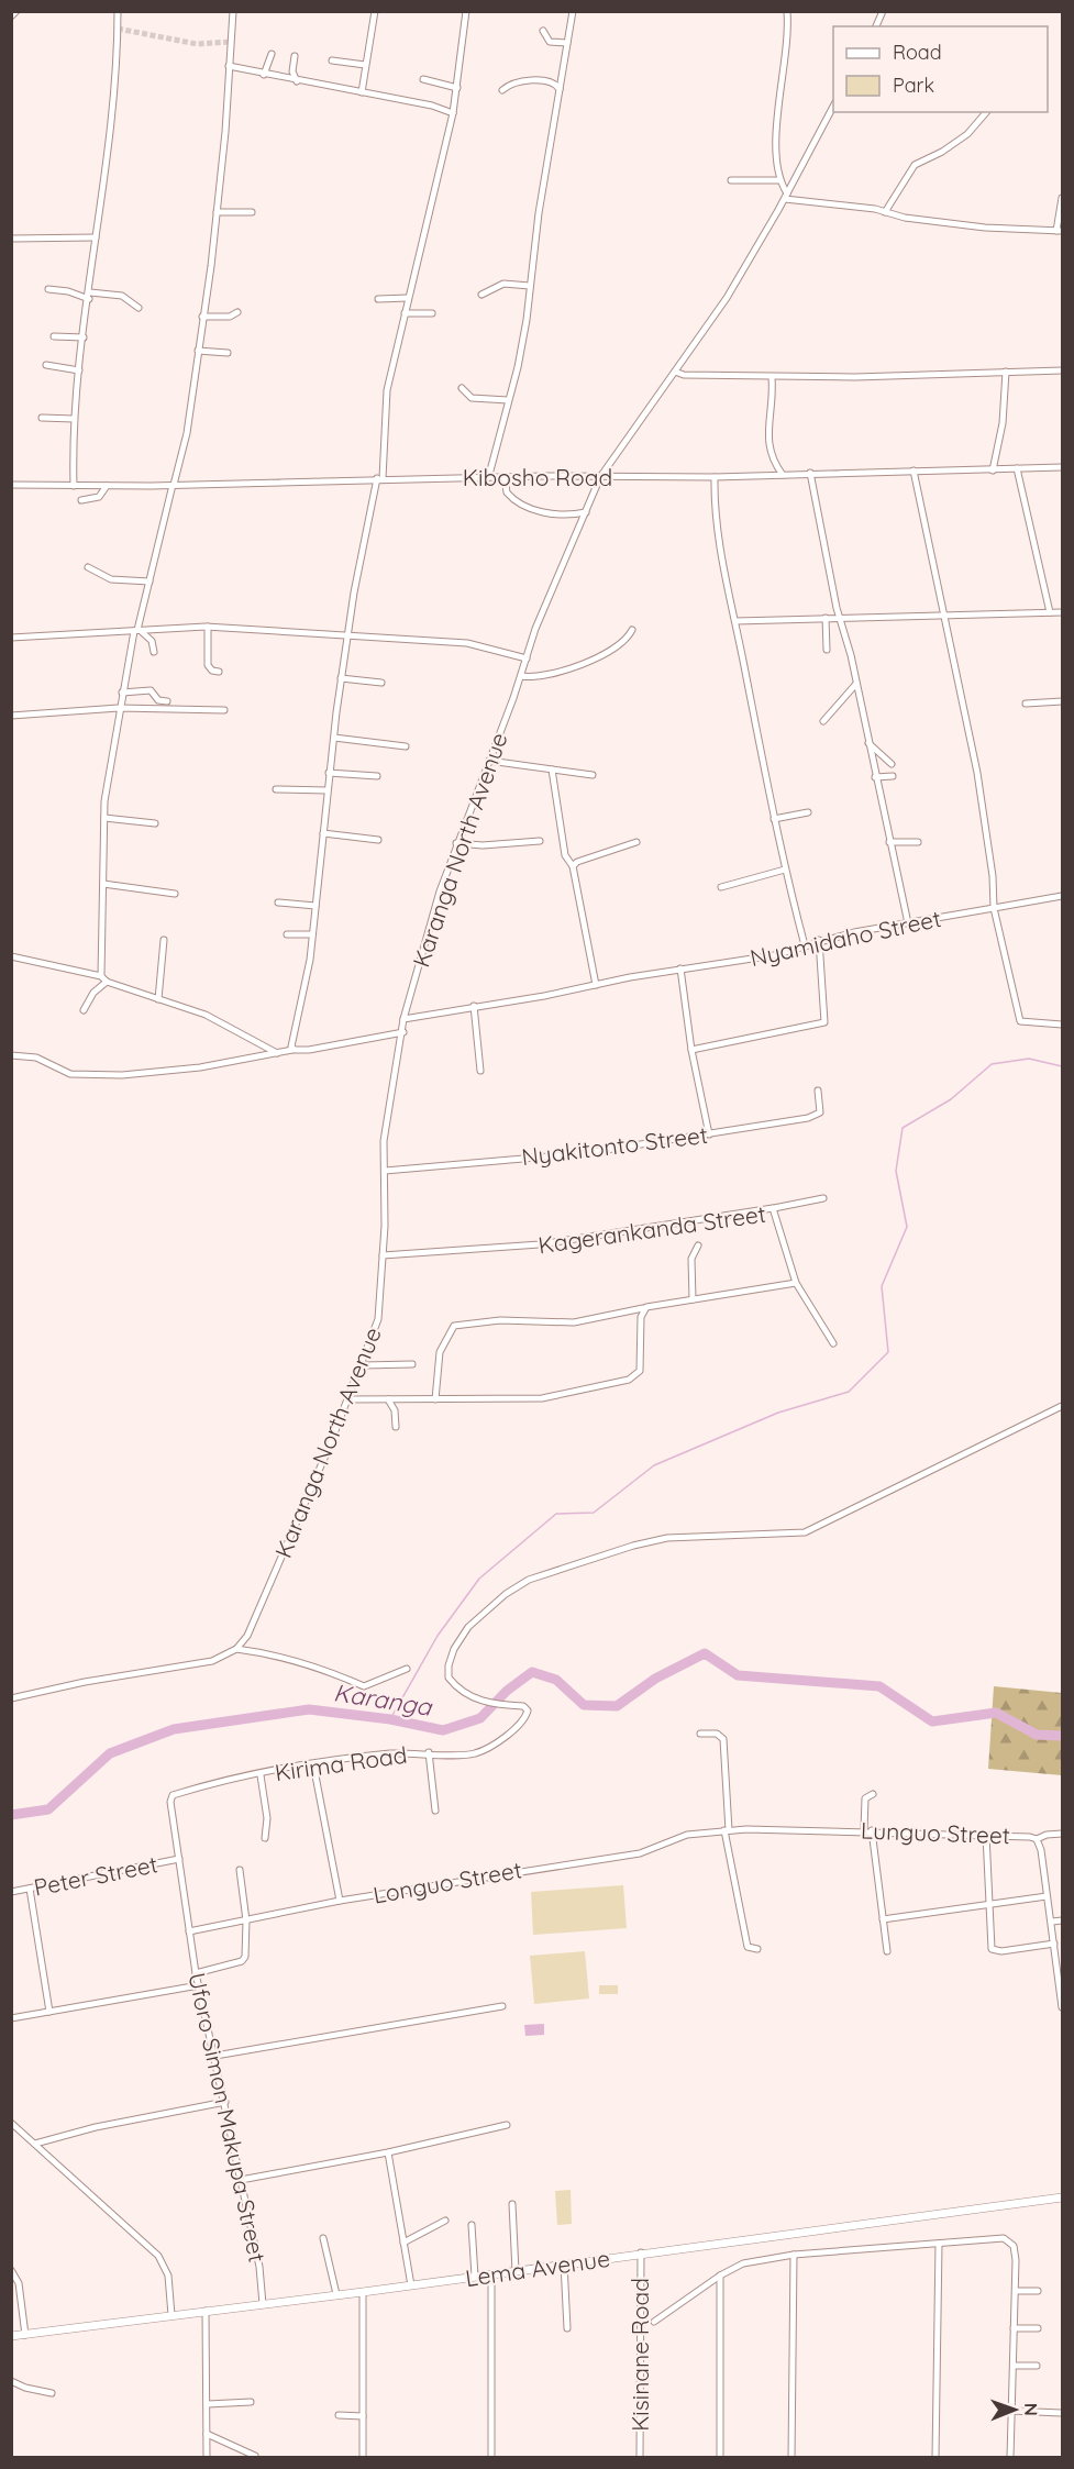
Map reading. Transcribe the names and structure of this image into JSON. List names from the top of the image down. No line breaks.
{"streets":{"main road":["Lema Avenue"],"street":["Kibosho Road","Karanga North Avenue","Nyamidaho Street","Nyakitonto Street","Kagerankanda Street","Kirima Road","Lunguo Street","Peter Street","Longuo Street","Uforo Simon Makupa Street","Kisinane Road"]},"crossings":[["Kibosho Road","Karanga North Avenue"],["Karanga North Avenue","Nyamidaho Street"],["Karanga North Avenue","Nyakitonto Street"],["Karanga North Avenue","Kagerankanda Street"],["Kirima Road","Peter Street"],["Kirima Road","Uforo Simon Makupa Street"],["Lunguo Street","Longuo Street"],["Peter Street","Uforo Simon Makupa Street"],["Longuo Street","Uforo Simon Makupa Street"],["Uforo Simon Makupa Street","Lema Avenue"],["Lema Avenue","Kisinane Road"]],"water":["Karanga"],"legend":["Road","Park"],"north":"right"}
